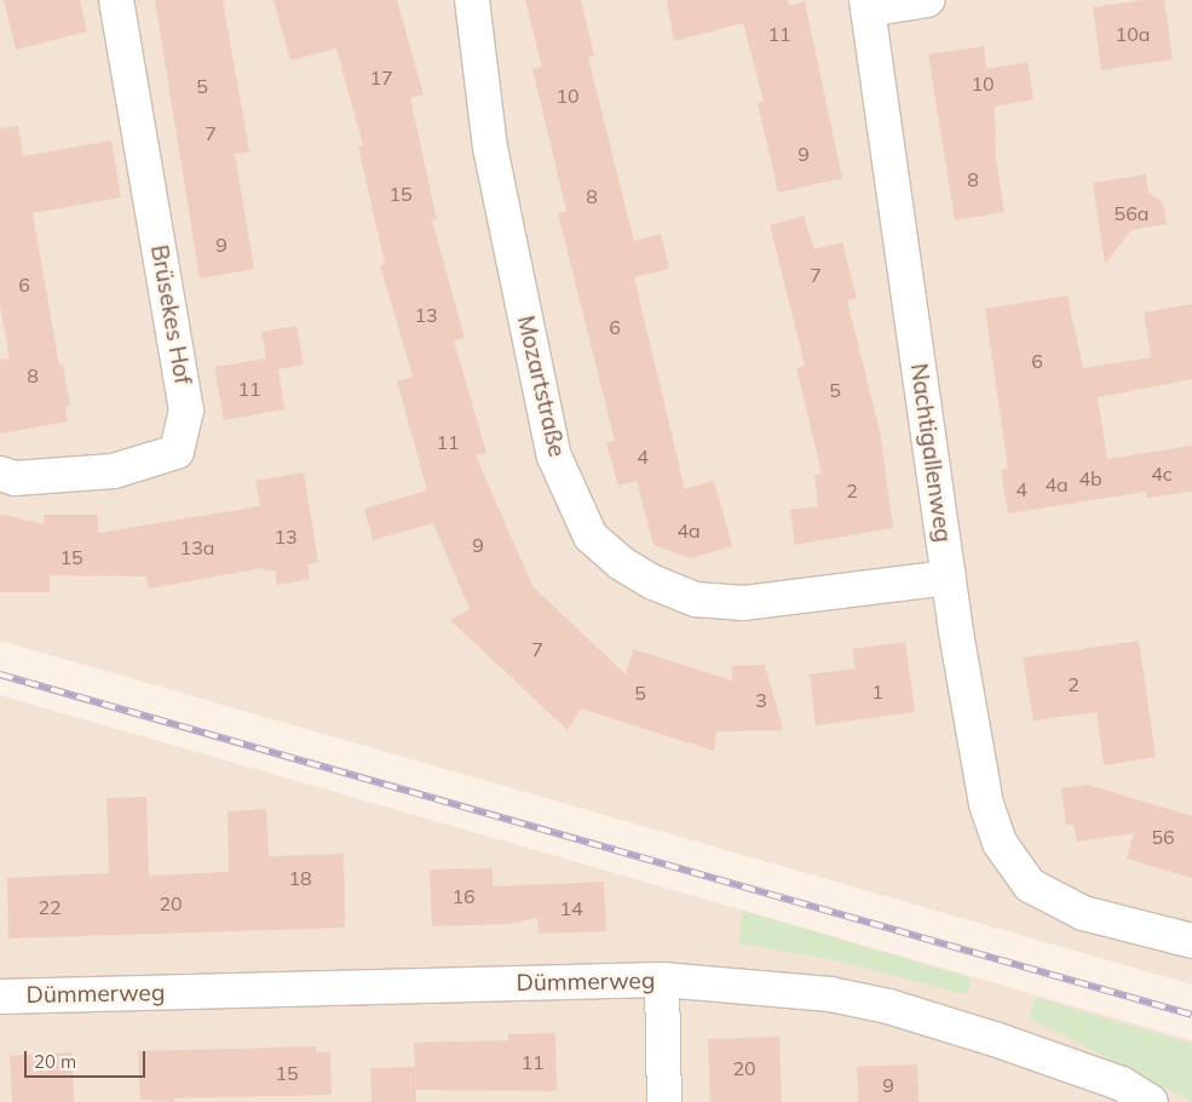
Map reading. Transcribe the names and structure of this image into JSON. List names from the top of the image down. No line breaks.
{"streets":{"street":["Brüsekes Hof","Mozartstraße","Nachtigallenweg","Dümmerweg"]},"crossings":[["Mozartstraße","Nachtigallenweg"]],"house_numbers":["11","10a","17","10","5","10","7","9","8","15","8","56a","9","7","6","13","6","6","8","11","5","11","4","4c","4b","4a","4","2","4a","13","9","13a","15","7","2","1","5","3","56","18","16","20","22","14","11","20","15","9"],"scale_bar":"20 m"}
